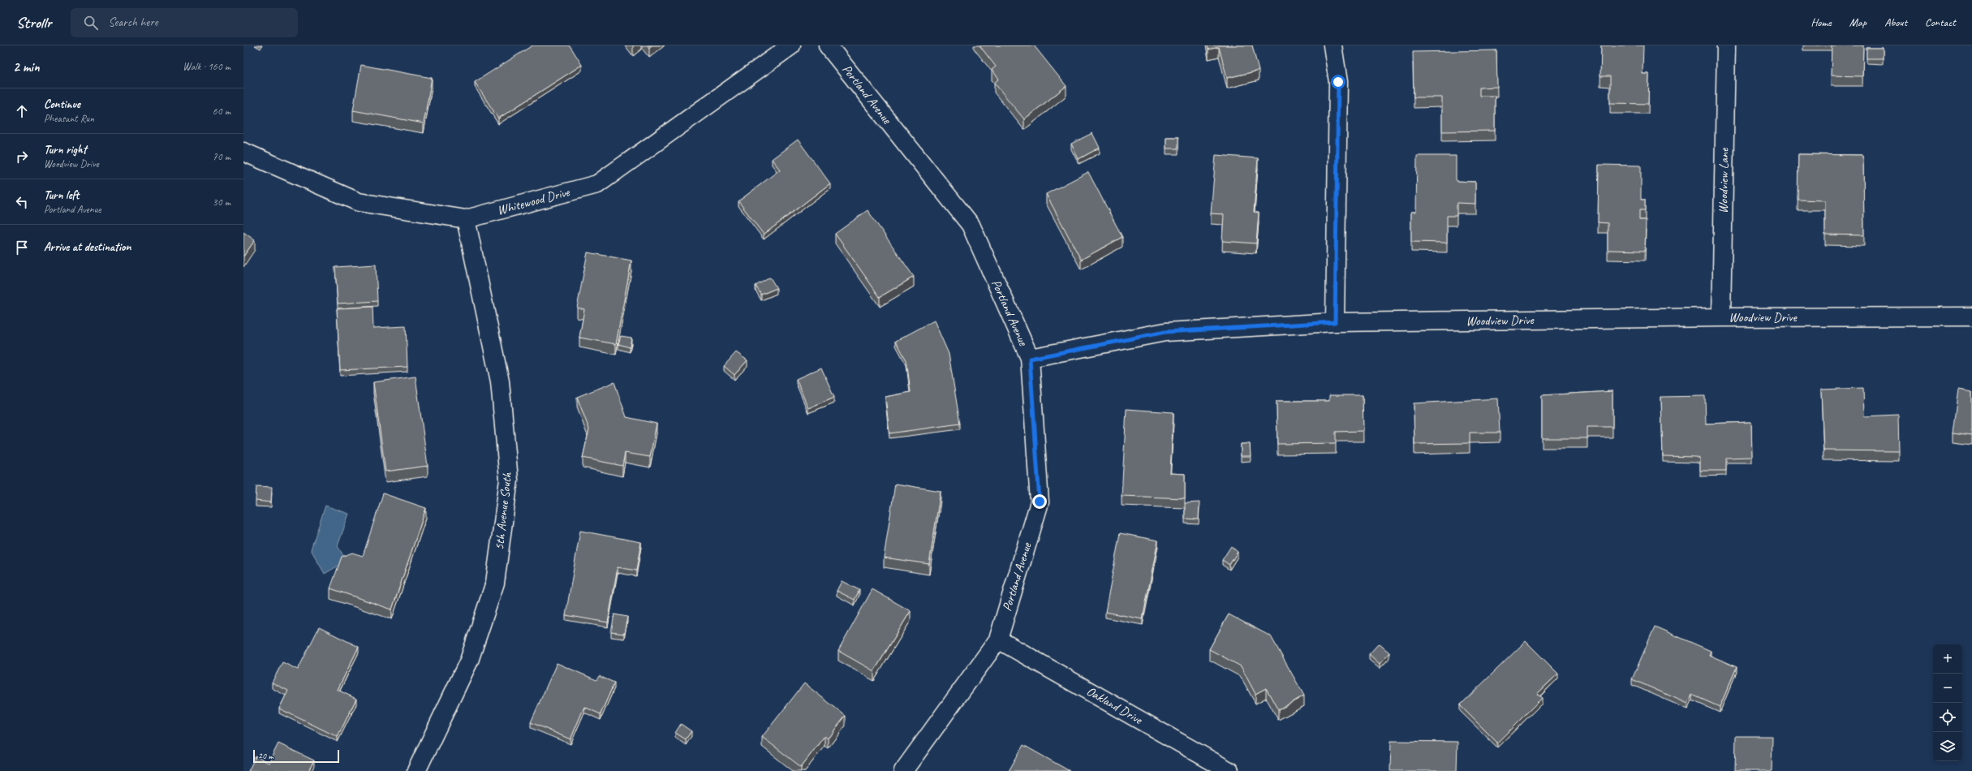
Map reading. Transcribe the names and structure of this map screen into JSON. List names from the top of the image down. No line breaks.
{"streets":{"street":["Portland Avenue","Woodview Lane","Whitewood Drive","Woodview Drive","5th Avenue South","Oakland Drive"]},"crossings":[["Portland Avenue","Woodview Drive"],["Portland Avenue","Oakland Drive"],["Woodview Lane","Woodview Drive"],["Whitewood Drive","5th Avenue South"]],"scale_bar":"20 m","page":{"header":"Strollr","search":"Search here","nav":["Home","Map","About","Contact"],"heading":["2 min","Walk · 160 m"],"list":[["Continue","Pheasant Run","60 m"],["Turn right","Woodview Drive","70 m"],["Turn left","Portland Avenue","30 m"],"Arrive at destination"],"map_buttons":["+","−"],"scale":"20 m"}}
